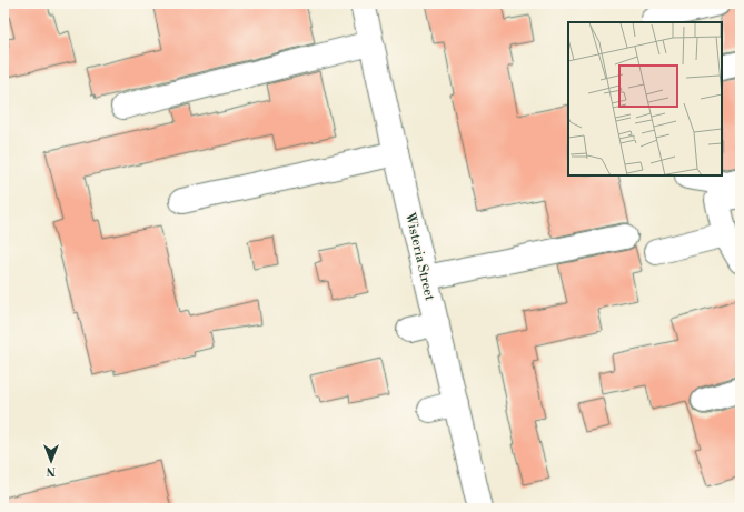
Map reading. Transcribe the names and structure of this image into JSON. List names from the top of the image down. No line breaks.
{"streets":{"street":["Wisteria Street"]},"north":"bottom"}
